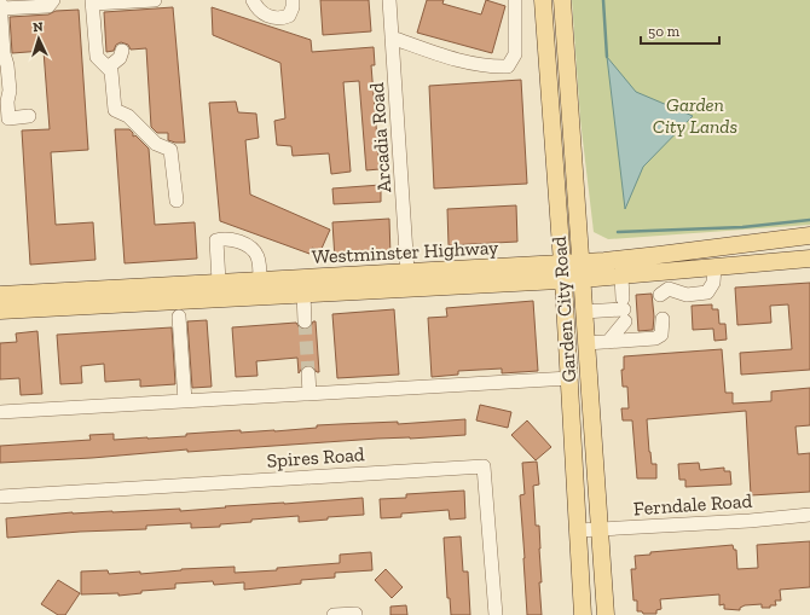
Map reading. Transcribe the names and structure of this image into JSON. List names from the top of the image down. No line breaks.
{"streets":{"main road":["Westminster Highway","Garden City Road"],"street":["Arcadia Road","Spires Road","Ferndale Road"]},"crossings":[["Arcadia Road","Westminster Highway"],["Westminster Highway","Garden City Road"],["Garden City Road","Ferndale Road"]],"parks":["Garden City Lands"],"scale_bar":"50 m","north":"top"}
